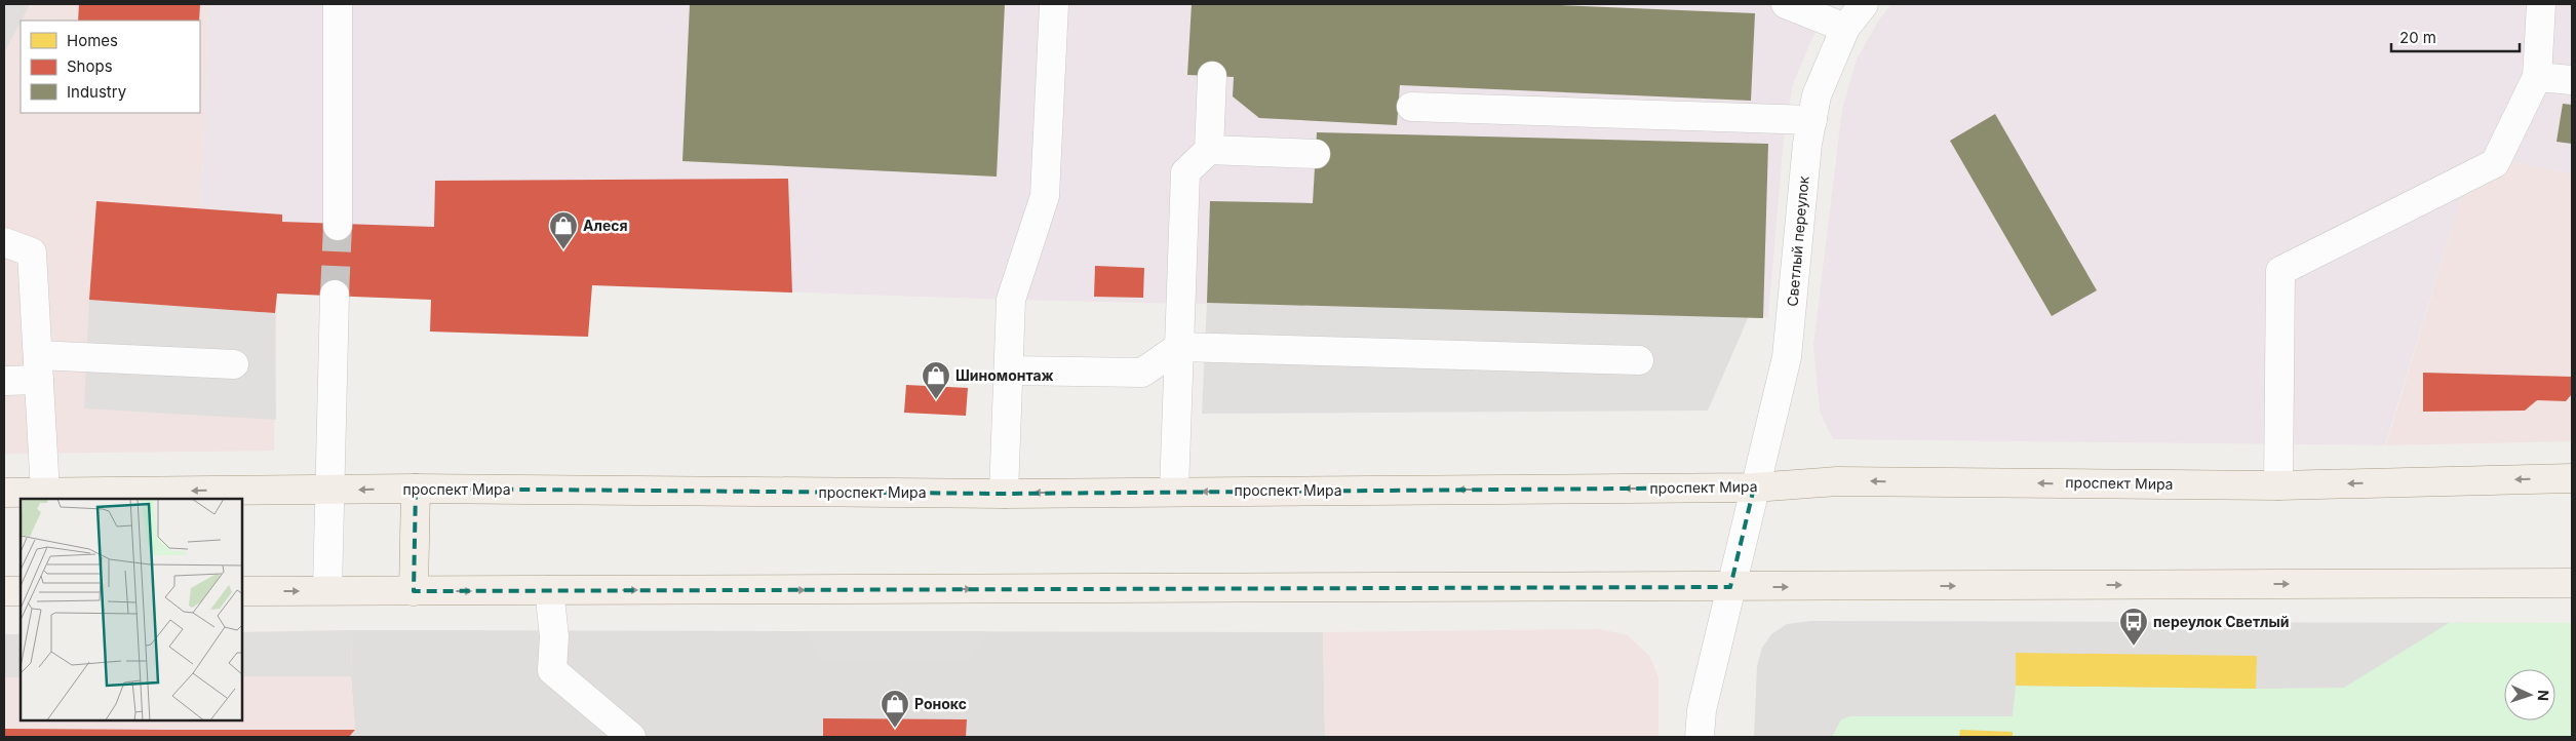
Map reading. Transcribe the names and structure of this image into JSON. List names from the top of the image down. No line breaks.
{"streets":{"main road":["проспект Мира"],"street":["Светлый переулок"]},"crossings":[["Светлый переулок","проспект Мира"]],"places":{"shop":["Алеся","Шиномонтаж","Ронокс"],"bus stop":["переулок Светлый"]},"legend":["Homes","Shops","Industry"],"scale_bar":"20 m","north":"right"}
